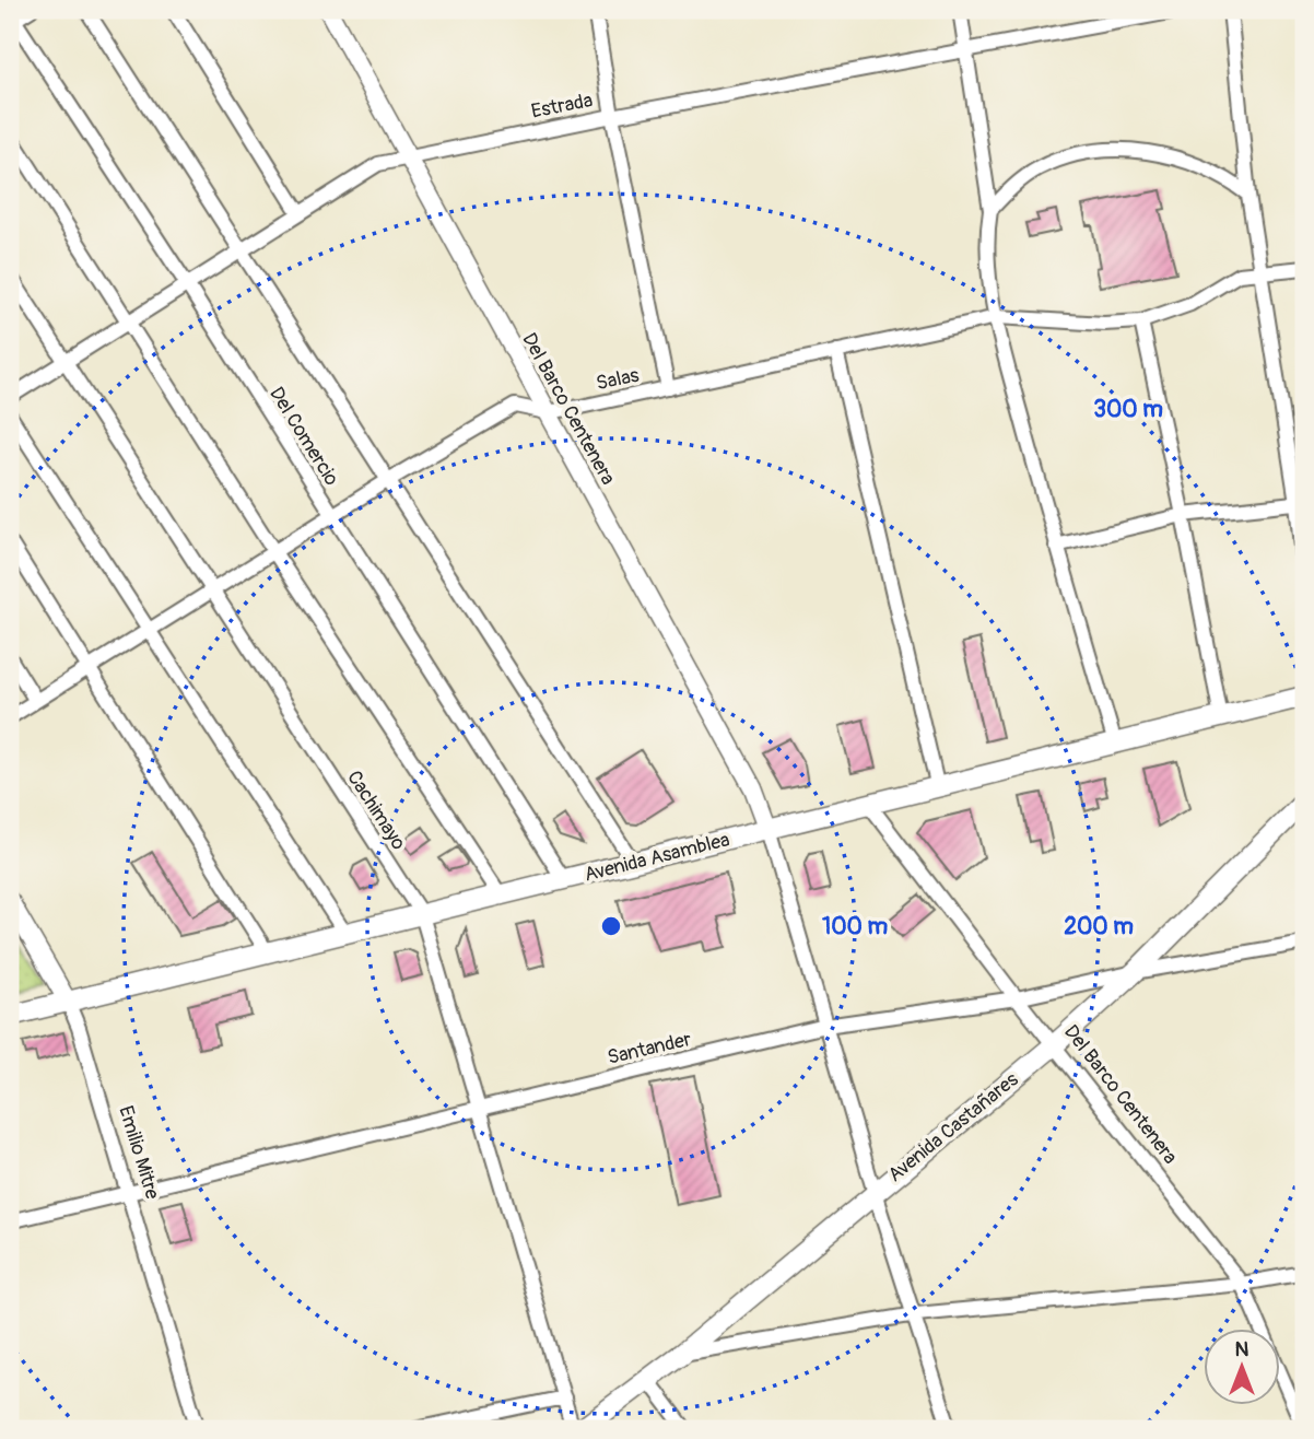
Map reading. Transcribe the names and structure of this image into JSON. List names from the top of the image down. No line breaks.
{"streets":{"main road":["Avenida Asamblea","Avenida Castañares"],"street":["Estrada","Salas","Del Barco Centenera","Del Comercio","Cachimayo","Santander","Emilio Mitre"]},"crossings":[["Estrada","Del Barco Centenera"],["Estrada","Del Comercio"],["Estrada","Cachimayo"],["Salas","Del Barco Centenera"],["Salas","Del Comercio"],["Salas","Cachimayo"],["Del Barco Centenera","Avenida Asamblea"],["Del Barco Centenera","Santander"],["Del Barco Centenera","Avenida Castañares"],["Del Comercio","Avenida Asamblea"],["Cachimayo","Avenida Asamblea"],["Cachimayo","Santander"],["Avenida Asamblea","Emilio Mitre"],["Santander","Avenida Castañares"],["Santander","Emilio Mitre"]],"north":"top","rings":["300 m","100 m","200 m"]}
